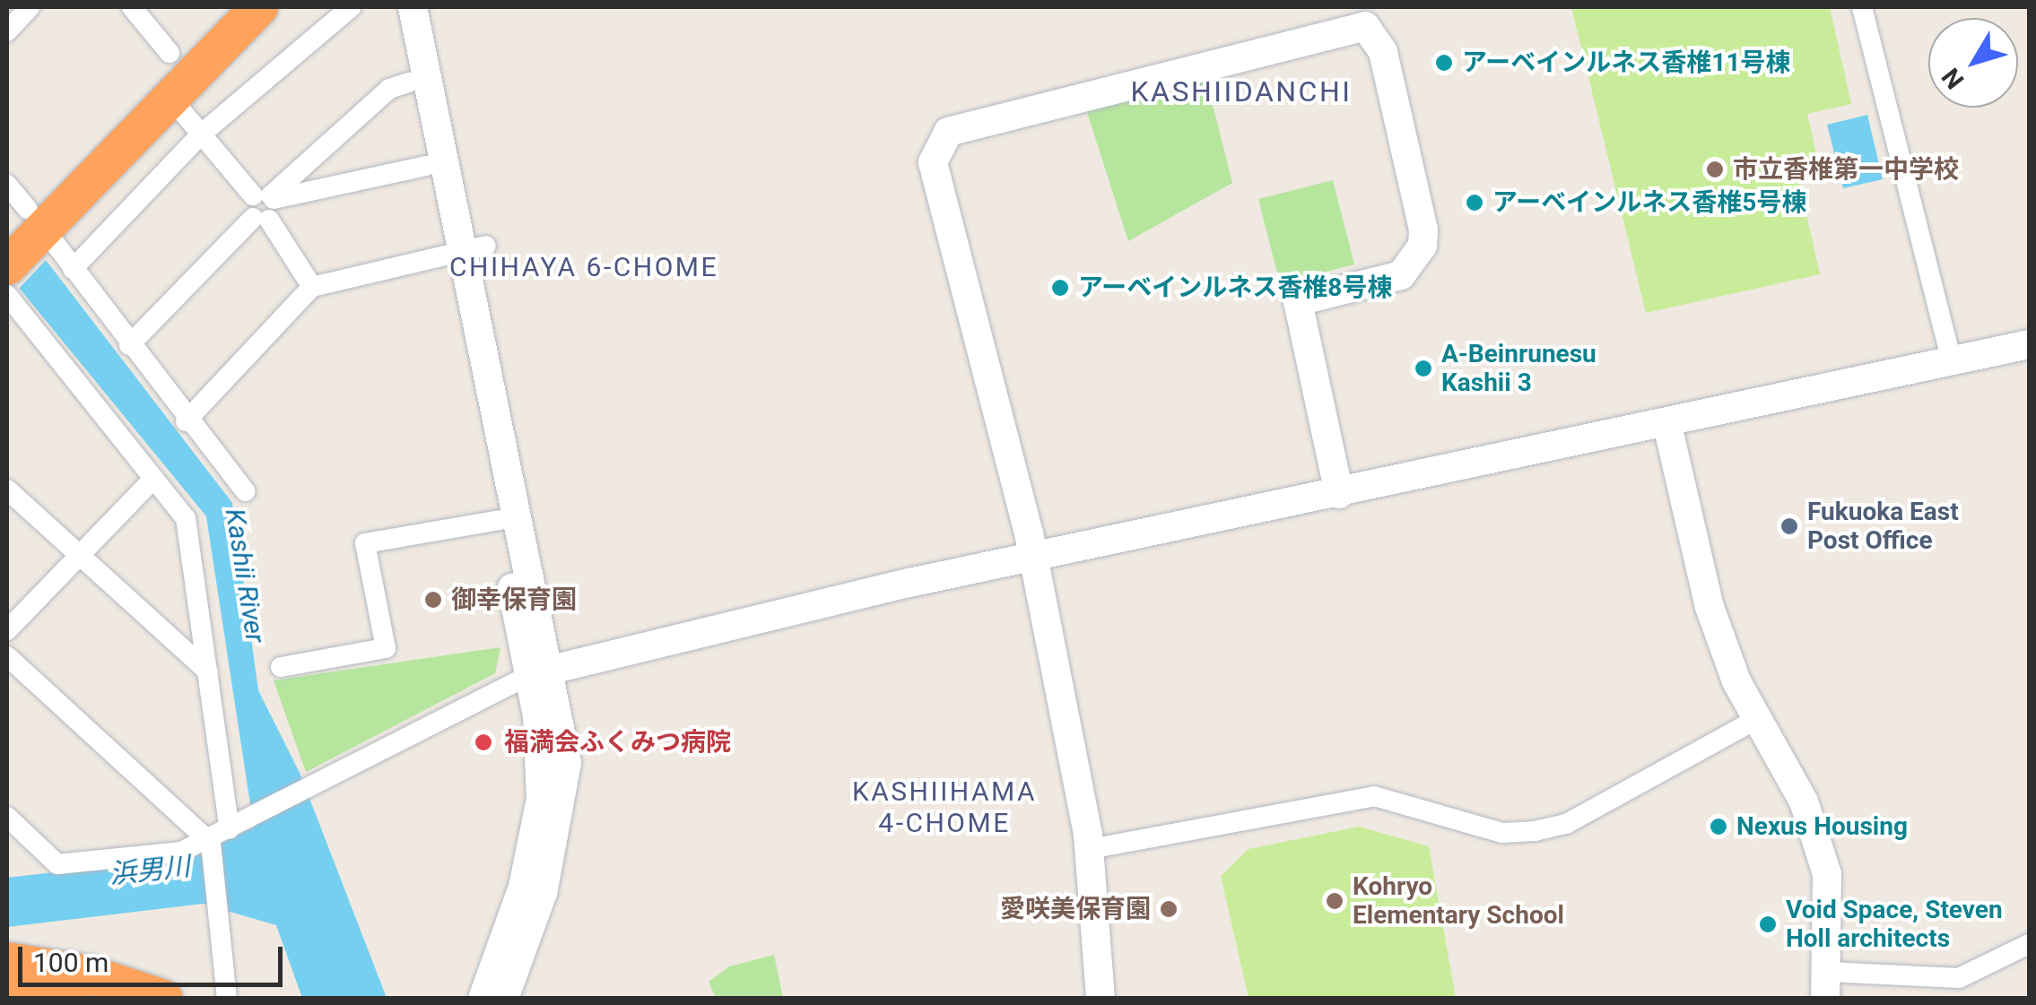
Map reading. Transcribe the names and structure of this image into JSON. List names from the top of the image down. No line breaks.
{"districts":["KASHIIDANCHI","CHIHAYA 6-CHOME","KASHIIHAMA 4-CHOME"],"water":["Kashii River","浜男川"],"places":["アーベインルネス香椎11号棟","市立香椎第一中学校","アーベインルネス香椎5号棟","アーベインルネス香椎8号棟","A-Beinrunesu Kashii 3","Fukuoka East Post Office","御幸保育園","福満会ふくみつ病院","Nexus Housing","Kohryo Elementary School","愛咲美保育園","Void Space, Steven Holl architects"],"scale_bar":"100 m","north":"bottom left"}
